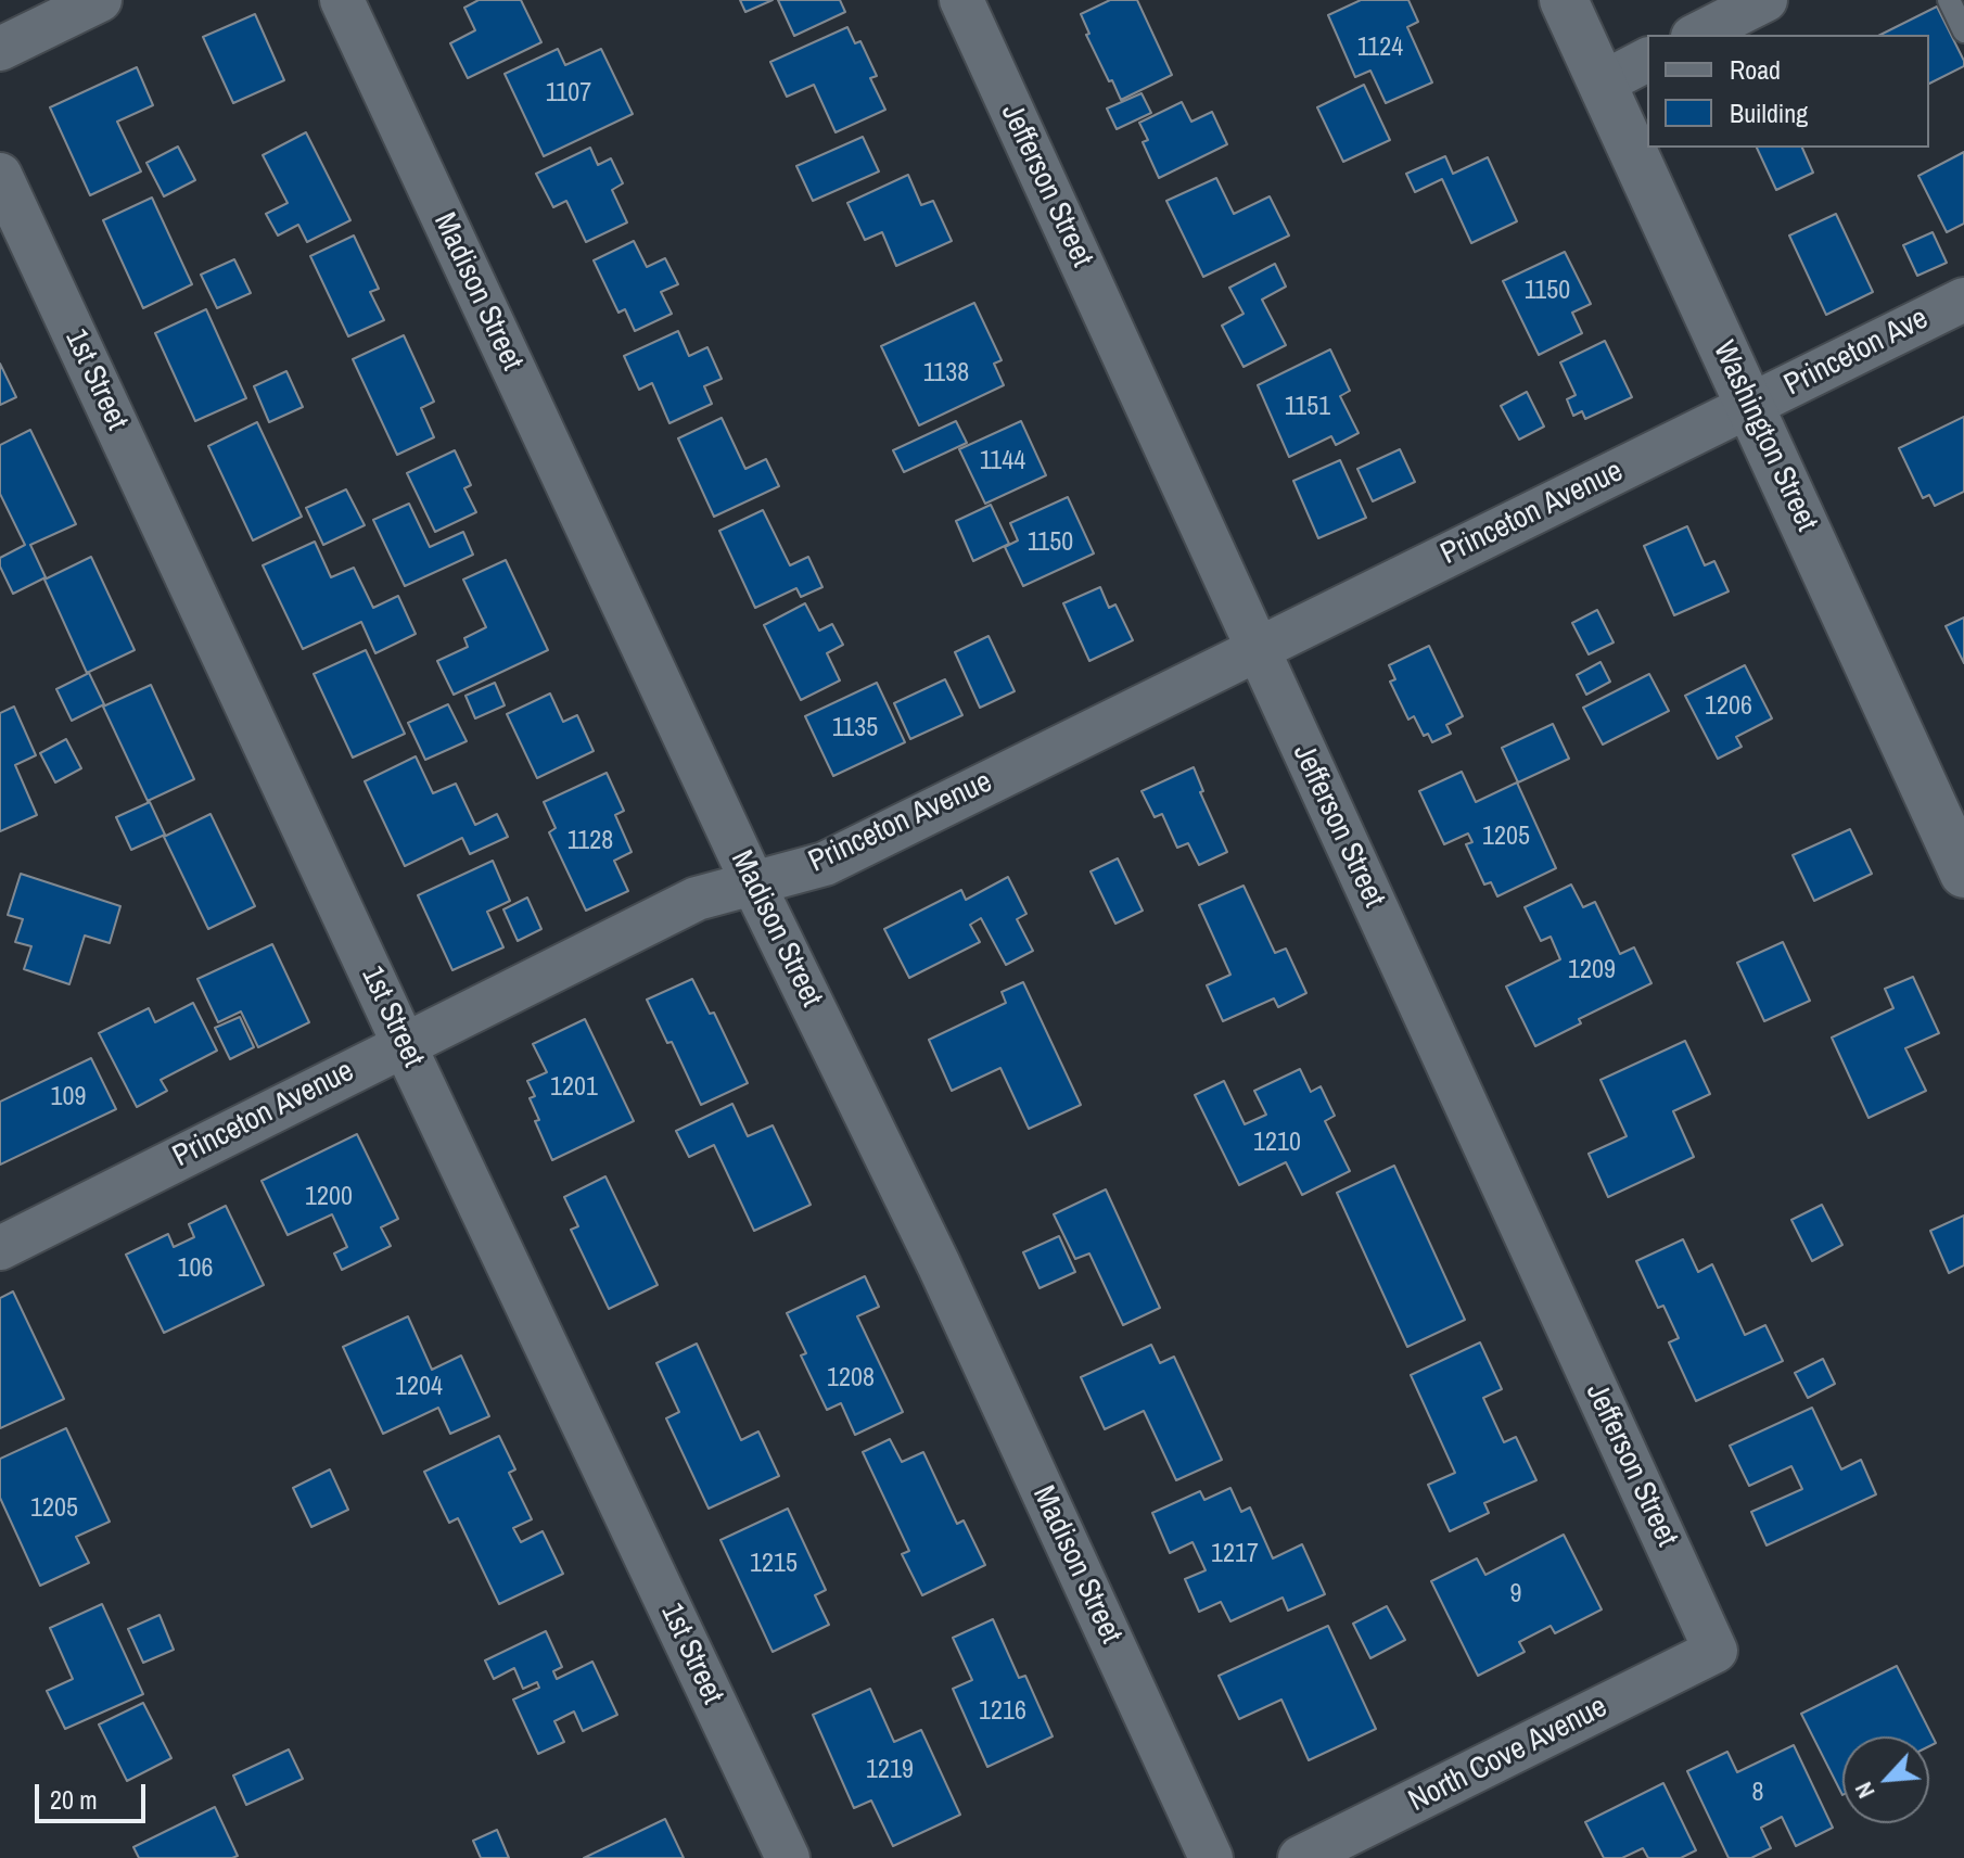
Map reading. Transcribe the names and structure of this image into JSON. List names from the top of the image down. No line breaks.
{"streets":{"street":["Jefferson Street","Madison Street","Princeton Ave","1st Street","Washington Street","Princeton Avenue","North Cove Avenue"]},"crossings":[["Jefferson Street","Princeton Avenue"],["Jefferson Street","North Cove Avenue"],["Madison Street","Princeton Avenue"],["Princeton Ave","Washington Street"],["Princeton Ave","Princeton Avenue"],["1st Street","Princeton Avenue"],["Washington Street","Princeton Avenue"]],"house_numbers":["1124","1107","1150","1138","1151","1144","1150","1206","1135","1205","1128","1209","1201","109","1210","1200","106","1208","1204","1205","1217","1215","9","1216","1219","8"],"legend":["Road","Building"],"scale_bar":"20 m","north":"bottom left"}
